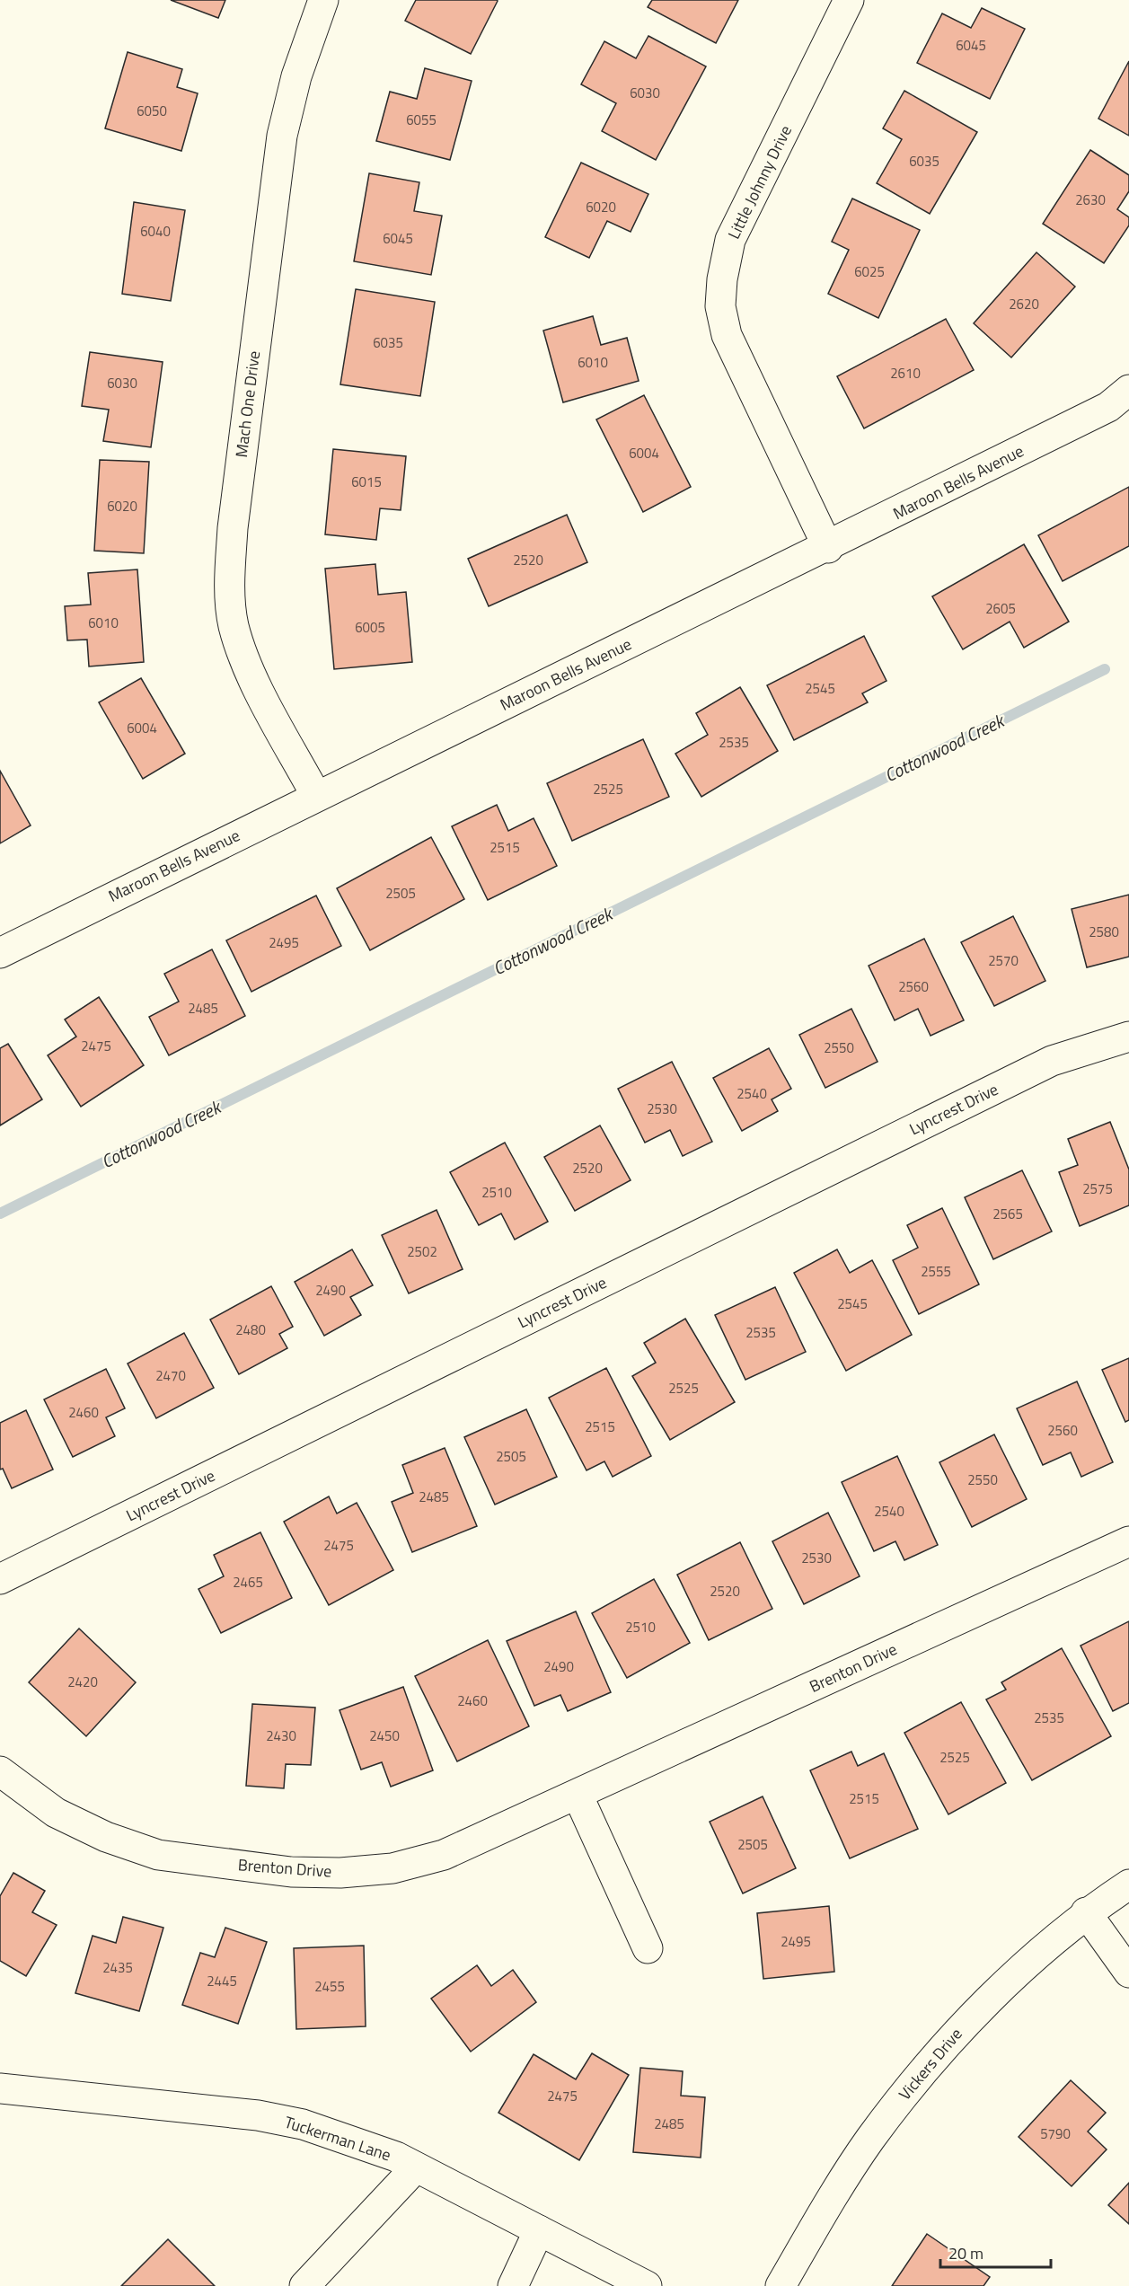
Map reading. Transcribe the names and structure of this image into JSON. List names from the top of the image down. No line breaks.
{"streets":{"street":["Little Johnny Drive","Mach One Drive","Maroon Bells Avenue","Lyncrest Drive","Brenton Drive","Vickers Drive","Tuckerman Lane"]},"crossings":[["Little Johnny Drive","Maroon Bells Avenue"],["Mach One Drive","Maroon Bells Avenue"]],"water":["Cottonwood Creek"],"house_numbers":["6045","6030","6050","6055","6035","2630","6020","6040","6045","6025","2620","6035","6010","2610","6030","6004","6015","6020","2520","2605","6010","6005","2545","6004","2535","2525","2515","2505","2580","2495","2570","2560","2485","2475","2550","2540","2530","2520","2575","2510","2565","2502","2555","2490","2545","2480","2535","2470","2525","2460","2515","2560","2505","2550","2485","2540","2475","2530","2465","2520","2510","2490","2420","2460","2535","2430","2450","2525","2515","2505","2495","2435","2445","2455","2475","2485","5790"],"scale_bar":"20 m"}
